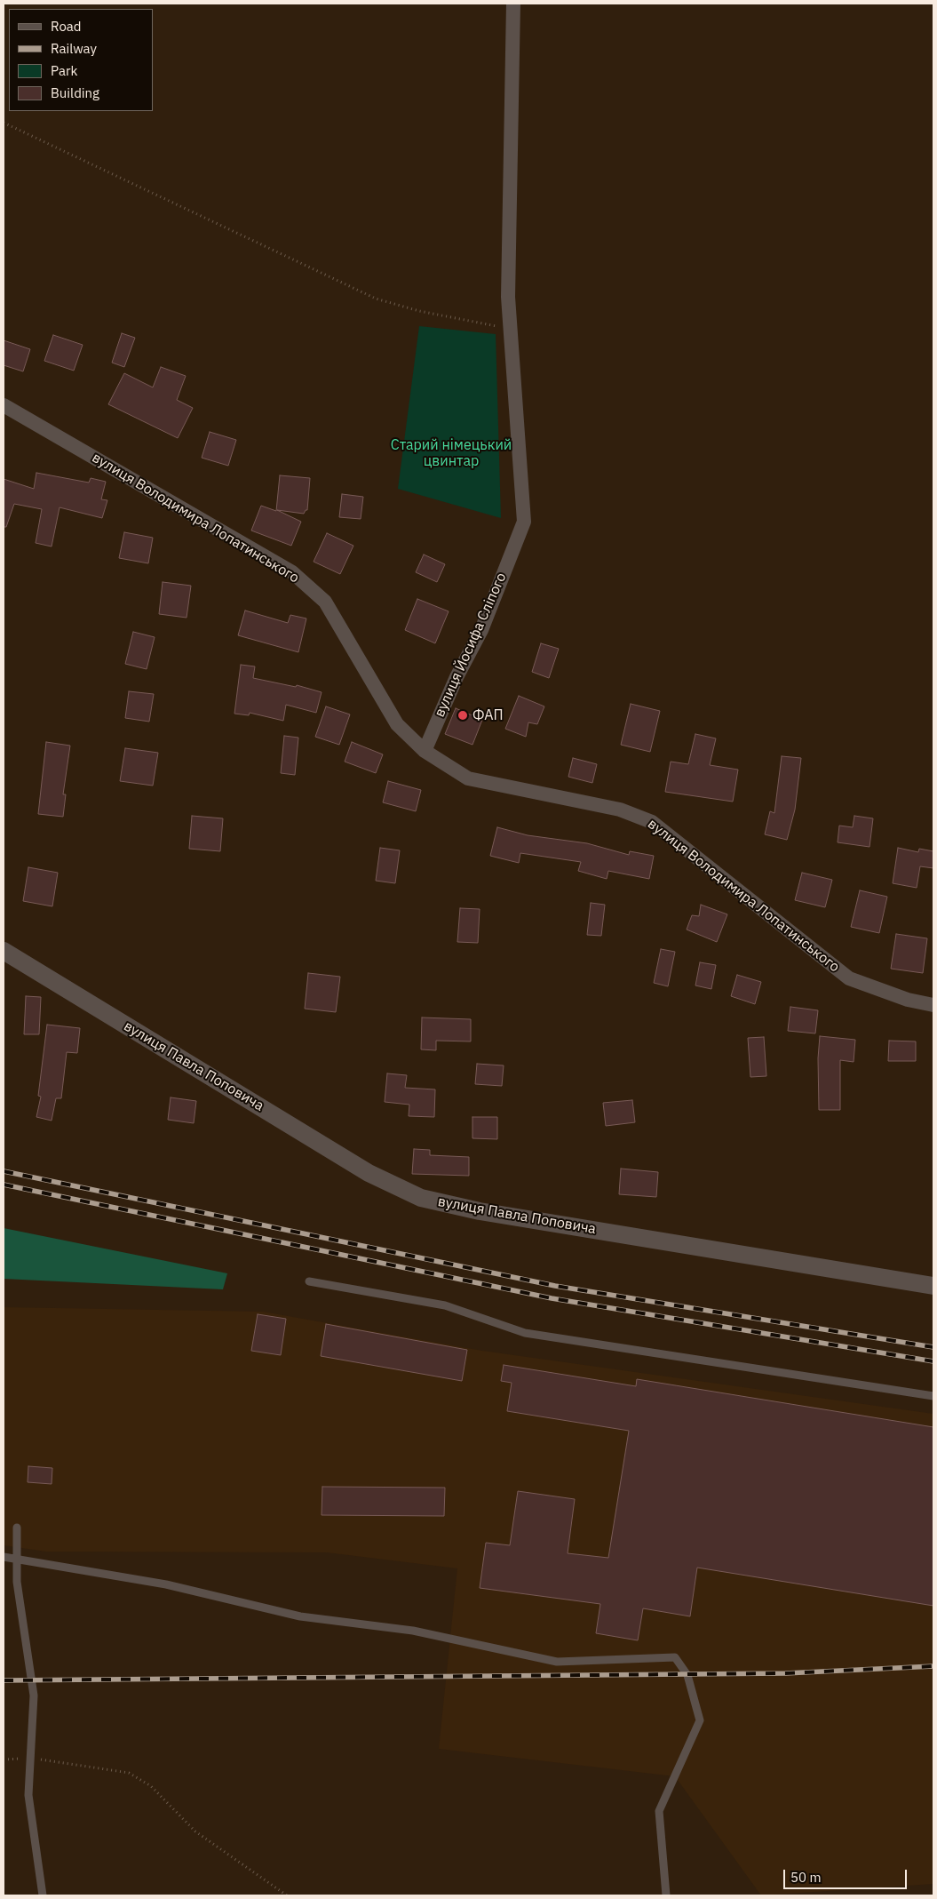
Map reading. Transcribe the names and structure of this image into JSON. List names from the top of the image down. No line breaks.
{"streets":{"street":["вулиця Володимира Лопатинського","вулиця Йосифа Сліпого","вулиця Павла Поповича"]},"crossings":[["вулиця Володимира Лопатинського","вулиця Йосифа Сліпого"]],"parks":["Старий німецький цвинтар"],"places":["ФАП"],"legend":["Road","Railway","Park","Building"],"scale_bar":"50 m"}
